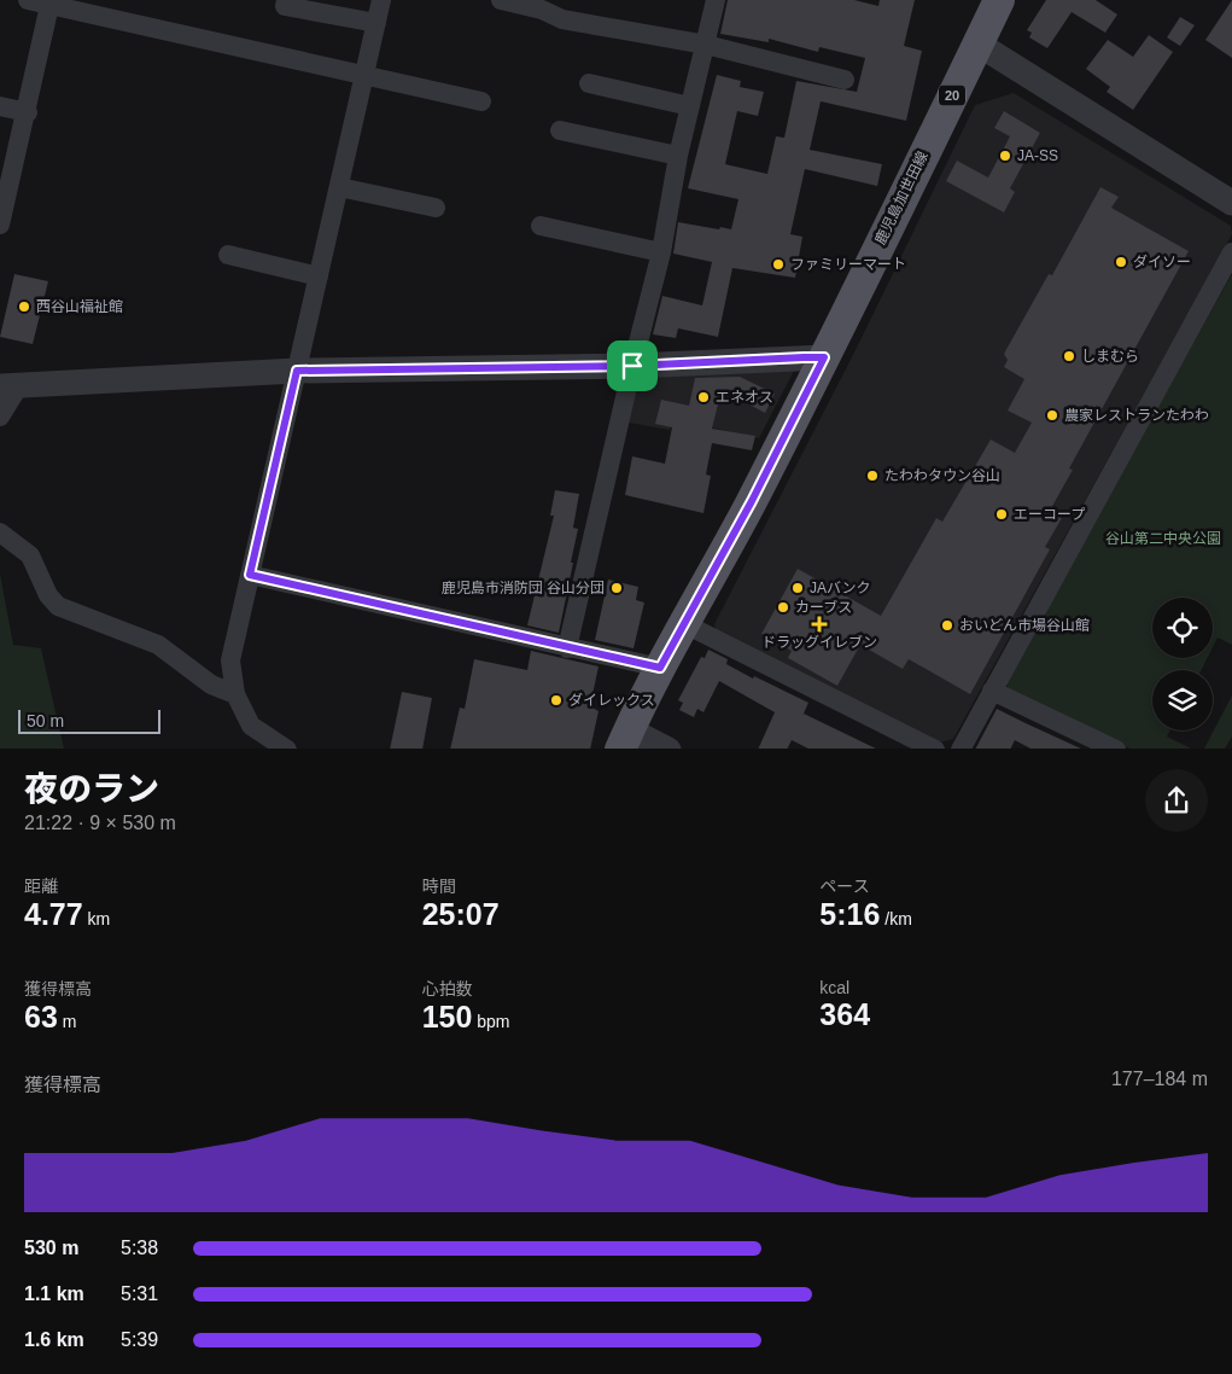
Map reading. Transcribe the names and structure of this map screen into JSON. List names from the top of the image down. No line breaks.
{"streets":{"main road":["20","鹿児島加世田線"]},"parks":["谷山第二中央公園"],"places":{"other":["JA-SS","ダイソー","ファミリーマート","西谷山福祉館","しまむら","エネオス","農家レストランたわわ","たわわタウン谷山","エーコープ","鹿児島市消防団 谷山分団","JAバンク","カーブス","おいどん市場谷山館","ダイレックス"],"health":["ドラッグイレブン"]},"scale_bar":"50 m","page":{"scale":"50 m","heading":["夜のラン","21:22 · 9 × 530 m"],"stats":[["距離","4.77 km"],["時間","25:07"],["ペース","5:16 /km"],["獲得標高","63 m"],["心拍数","150 bpm"],["kcal","364"]],"chart":["獲得標高","177–184 m"],"list":[{"name":"530 m","note":"5:38"},{"name":"1.1 km","note":"5:31"},{"name":"1.6 km","note":"5:39"}]}}
